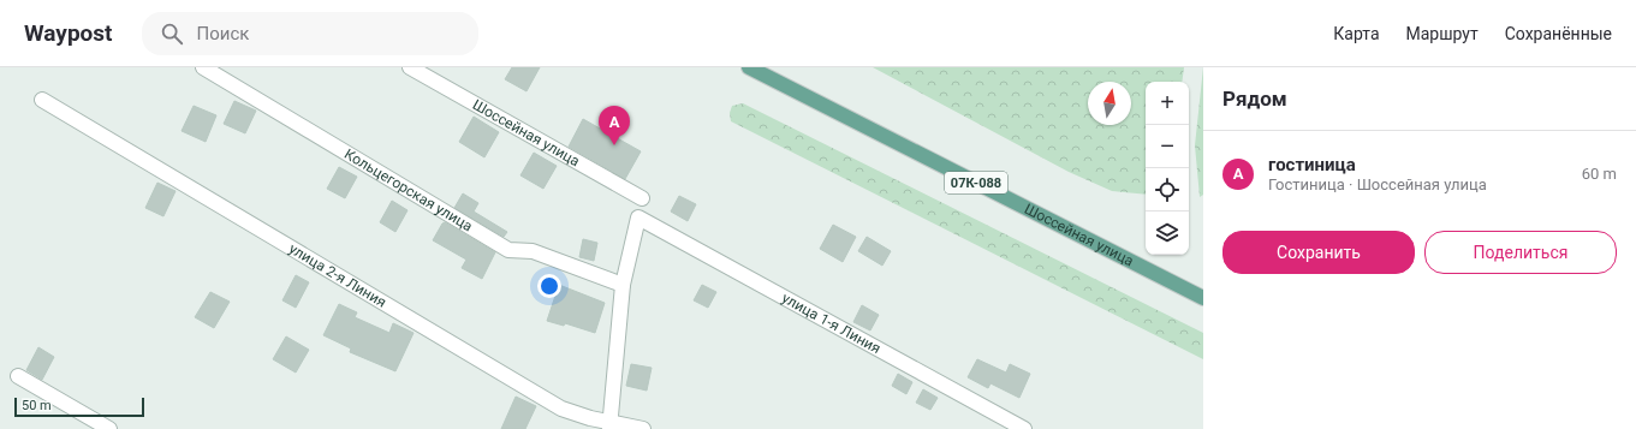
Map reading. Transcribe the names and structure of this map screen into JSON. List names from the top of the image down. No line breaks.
{"streets":{"main road":["Шоссейная улица","07К-088"],"street":["Кольцегорская улица","улица 2-я Линия","улица 1-я Линия"]},"crossings":[["Кольцегорская улица","улица 1-я Линия"]],"scale_bar":"50 m","north":"top","page":{"header":"Waypost","search":"Поиск","nav":["Карта","Маршрут","Сохранённые"],"heading":"Рядом","map_buttons":["+","−"],"pins":"A","list":[{"mark":"A","name":"гостиница","note":"Гостиница · Шоссейная улица","value":"60 m"}],"buttons":["Сохранить","Поделиться"],"scale":"50 m"}}
